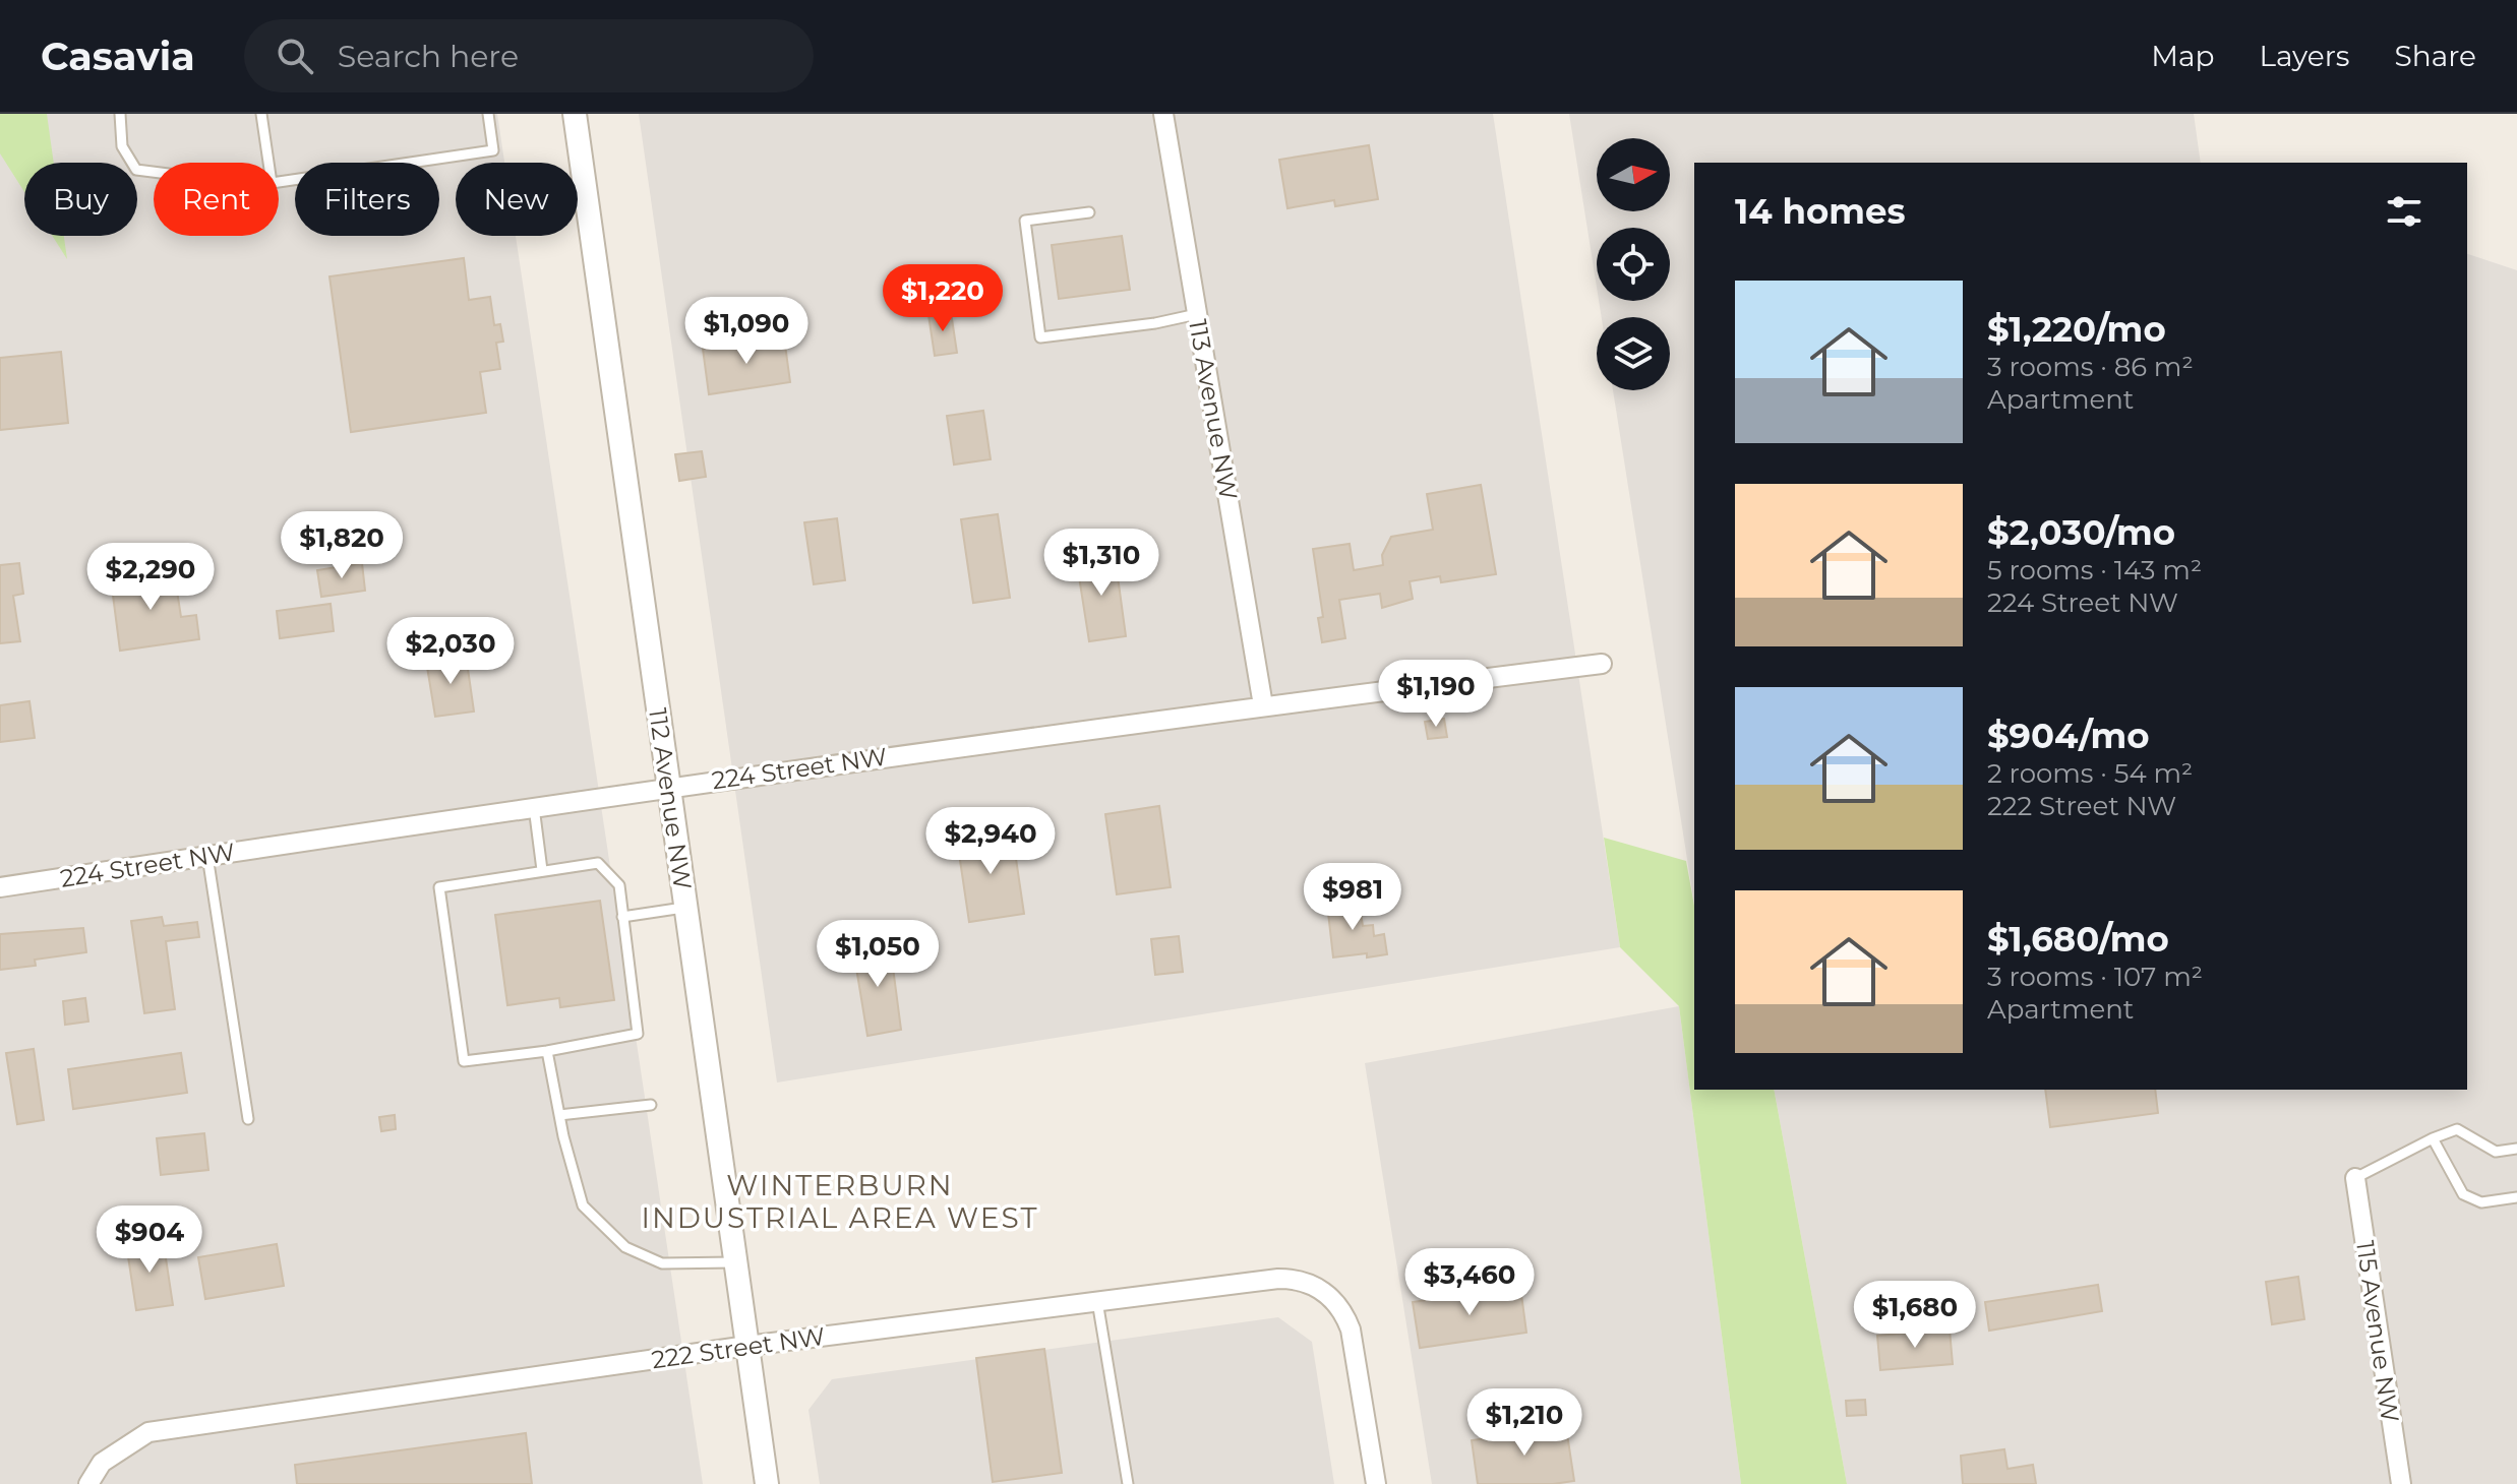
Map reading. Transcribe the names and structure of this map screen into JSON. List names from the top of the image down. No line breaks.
{"streets":{"street":["113 Avenue NW","224 Street NW","112 Avenue NW","115 Avenue NW","222 Street NW"]},"crossings":[["113 Avenue NW","224 Street NW"],["224 Street NW","112 Avenue NW"],["112 Avenue NW","222 Street NW"]],"districts":["WINTERBURN INDUSTRIAL AREA WEST"],"north":"right","page":{"header":"Casavia","search":"Search here","nav":["Map","Layers","Share"],"chip":["Buy","Rent","Filters","New"],"heading":"14 homes","list":[{"name":"$1,220/mo","note":"3 rooms · 86 m² · Apartment"},{"name":"$2,030/mo","note":"5 rooms · 143 m² · 224 Street NW"},{"name":"$904/mo","note":"2 rooms · 54 m² · 222 Street NW"},{"name":"$1,680/mo","note":"3 rooms · 107 m² · Apartment"}],"price":["$1,220","$1,090","$1,820","$1,310","$2,290","$2,030","$1,190","$2,940","$981","$1,050","$904","$3,460","$1,680","$1,210"]}}
